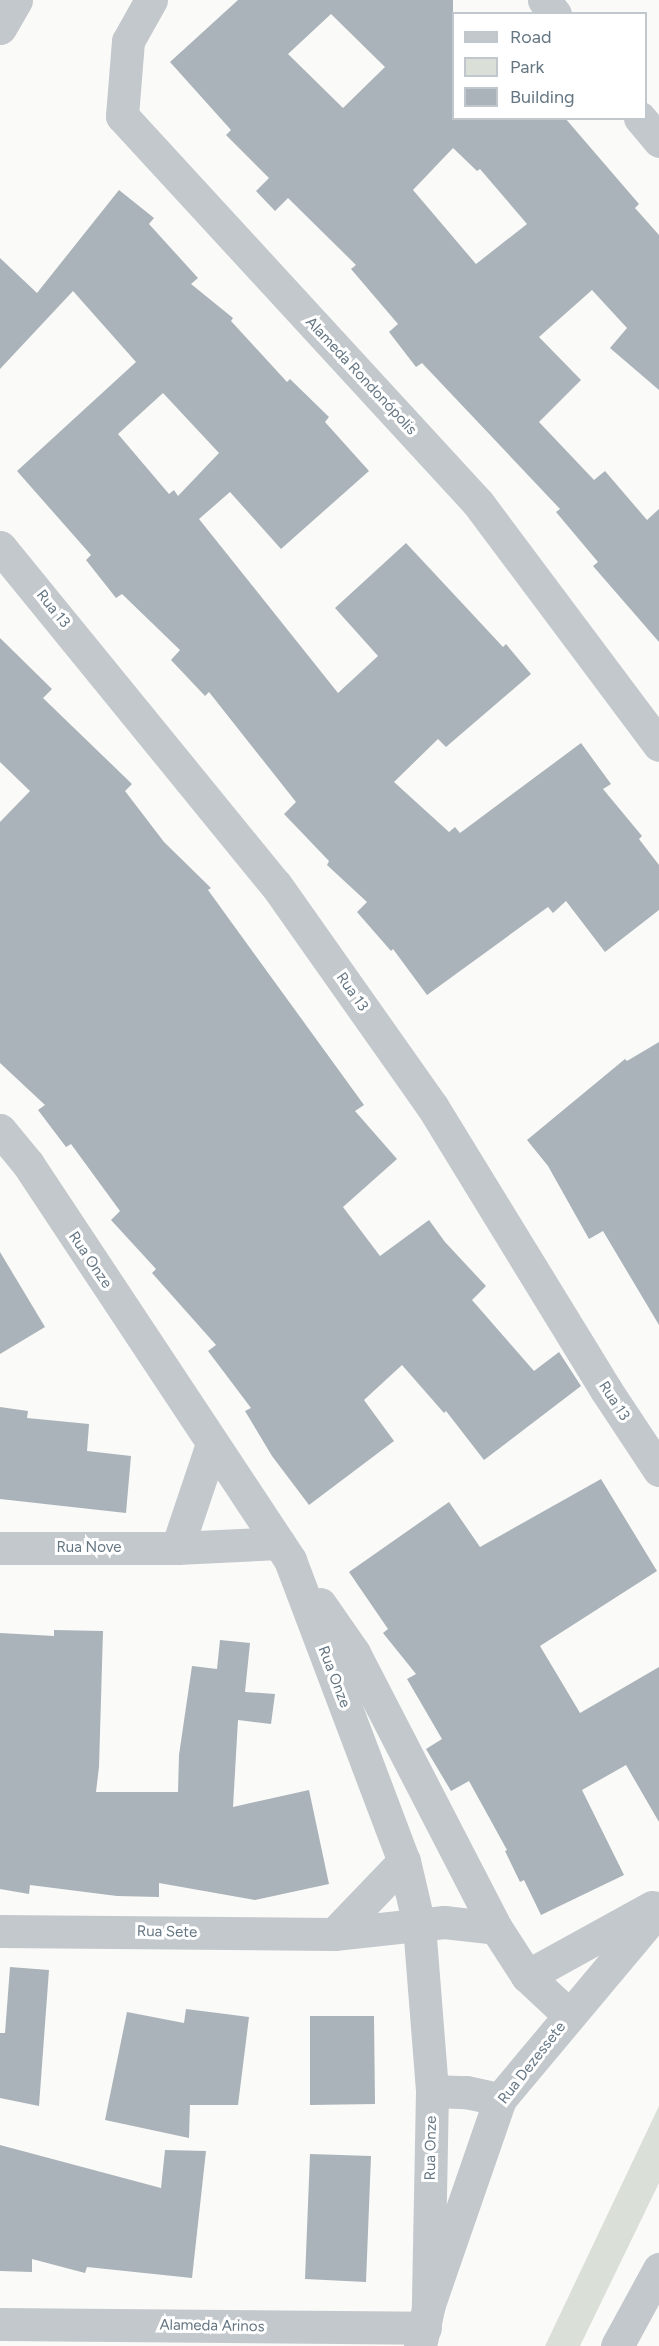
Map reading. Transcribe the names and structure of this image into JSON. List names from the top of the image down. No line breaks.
{"streets":{"street":["Alameda Rondonópolis","Rua 13","Rua Onze","Rua Nove","Rua Sete","Rua Dezessete","Alameda Arinos"]},"crossings":[["Rua Onze","Rua Nove"],["Rua Onze","Rua Sete"],["Rua Onze","Rua Dezessete"],["Rua Onze","Alameda Arinos"],["Rua Dezessete","Alameda Arinos"]],"legend":["Road","Park","Building"]}
